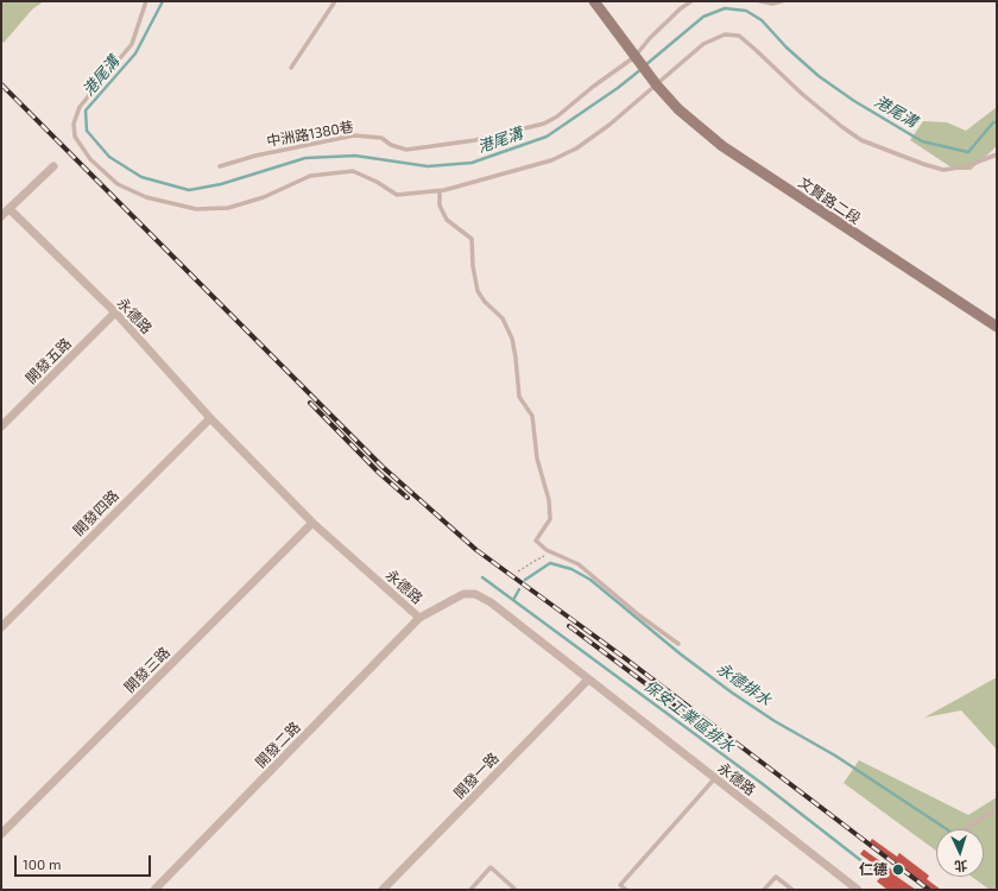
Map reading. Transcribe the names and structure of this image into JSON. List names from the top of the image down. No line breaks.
{"streets":{"street":["文賢路二段","永德路","開發五路","開發四路","開發三路","開發二路","開發一路"],"lane":["中洲路1380巷"]},"crossings":[["中洲路1380巷","文賢路二段"],["永德路","開發五路"],["永德路","開發四路"],["永德路","開發三路"],["永德路","開發二路"],["永德路","開發一路"]],"water":["港尾溝","永德排水","保安工業區排水"],"places":["仁德"],"scale_bar":"100 m","north":"bottom"}
